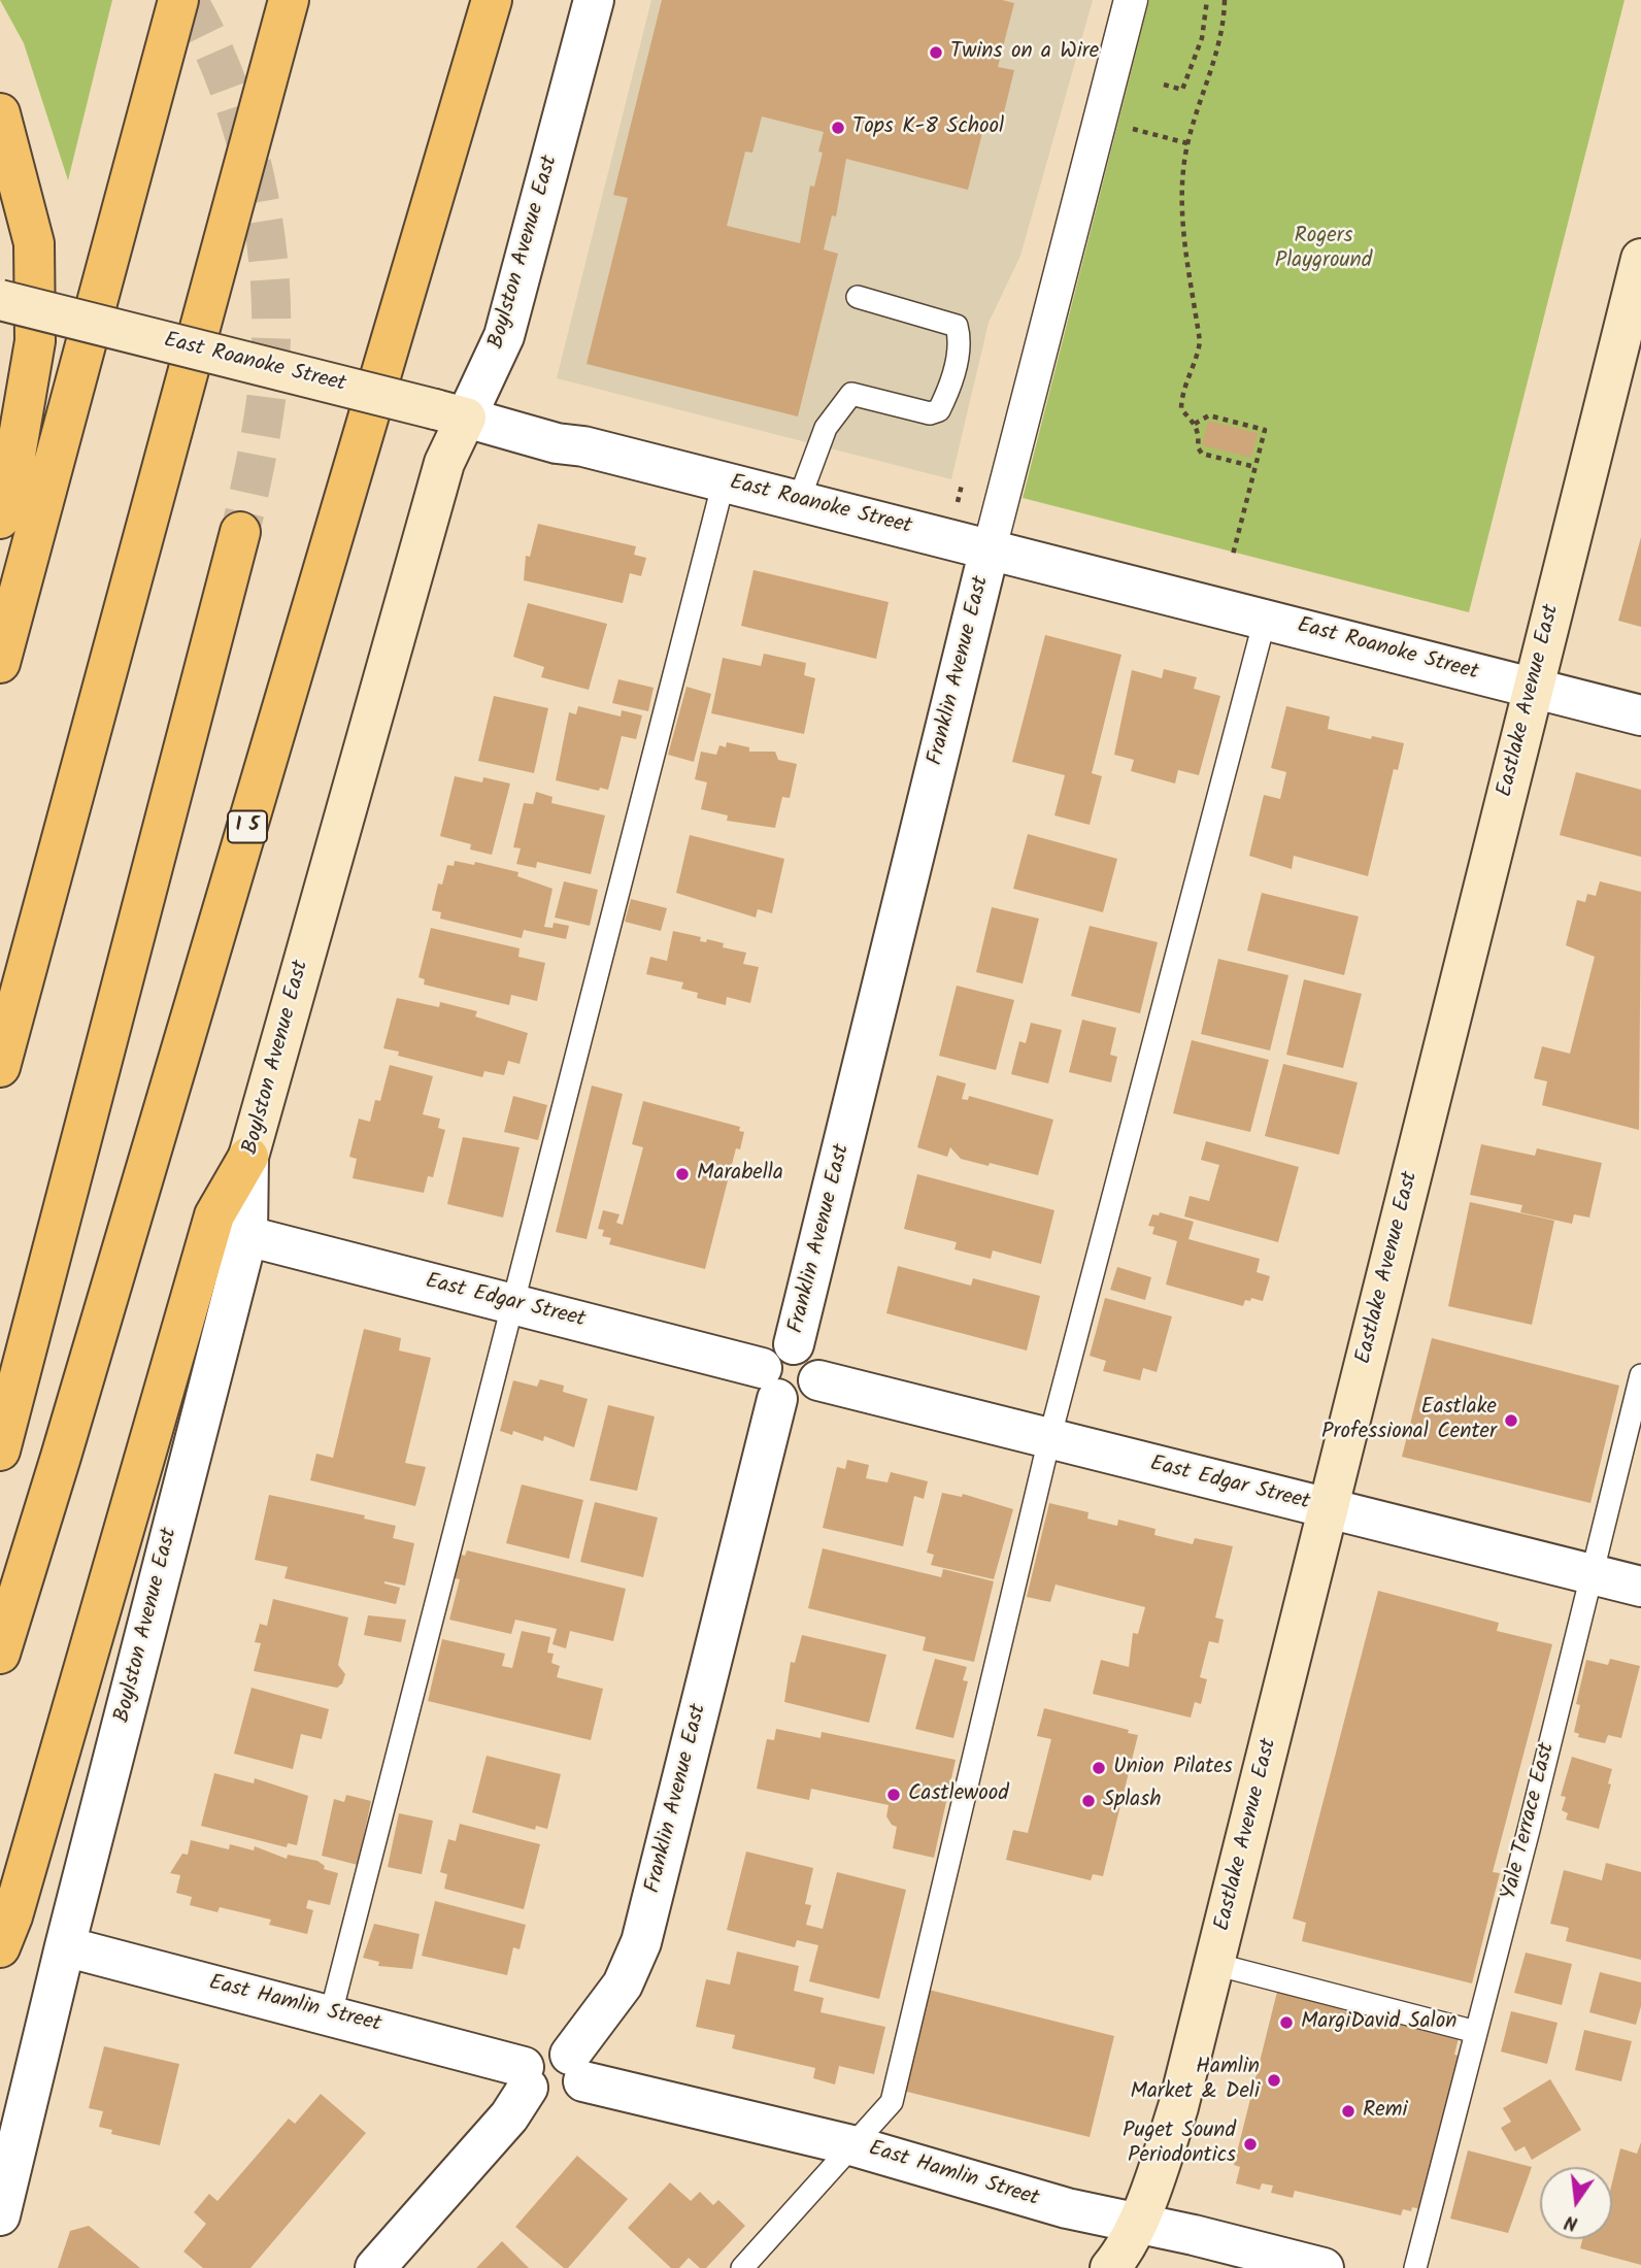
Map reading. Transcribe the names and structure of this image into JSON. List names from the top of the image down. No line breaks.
{"streets":{"highway":["I 5"],"main road":["Boylston Avenue East","East Roanoke Street","Eastlake Avenue East"],"street":["Franklin Avenue East","East Edgar Street","East Hamlin Street"],"lane":["Yale Terrace East"]},"crossings":[["Boylston Avenue East","East Roanoke Street"],["Boylston Avenue East","East Edgar Street"],["Boylston Avenue East","East Hamlin Street"],["East Roanoke Street","Franklin Avenue East"],["East Roanoke Street","Eastlake Avenue East"],["Franklin Avenue East","East Edgar Street"],["Franklin Avenue East","East Hamlin Street"],["Eastlake Avenue East","East Edgar Street"],["Eastlake Avenue East","East Hamlin Street"],["East Edgar Street","Yale Terrace East"]],"parks":["Rogers Playground"],"places":["Twins on a Wire","Tops K-8 School","Marabella","Eastlake Professional Center","Union Pilates","Castlewood","Splash","MargiDavid Salon","Hamlin Market & Deli","Remi","Puget Sound Periodontics"],"north":"bottom"}
